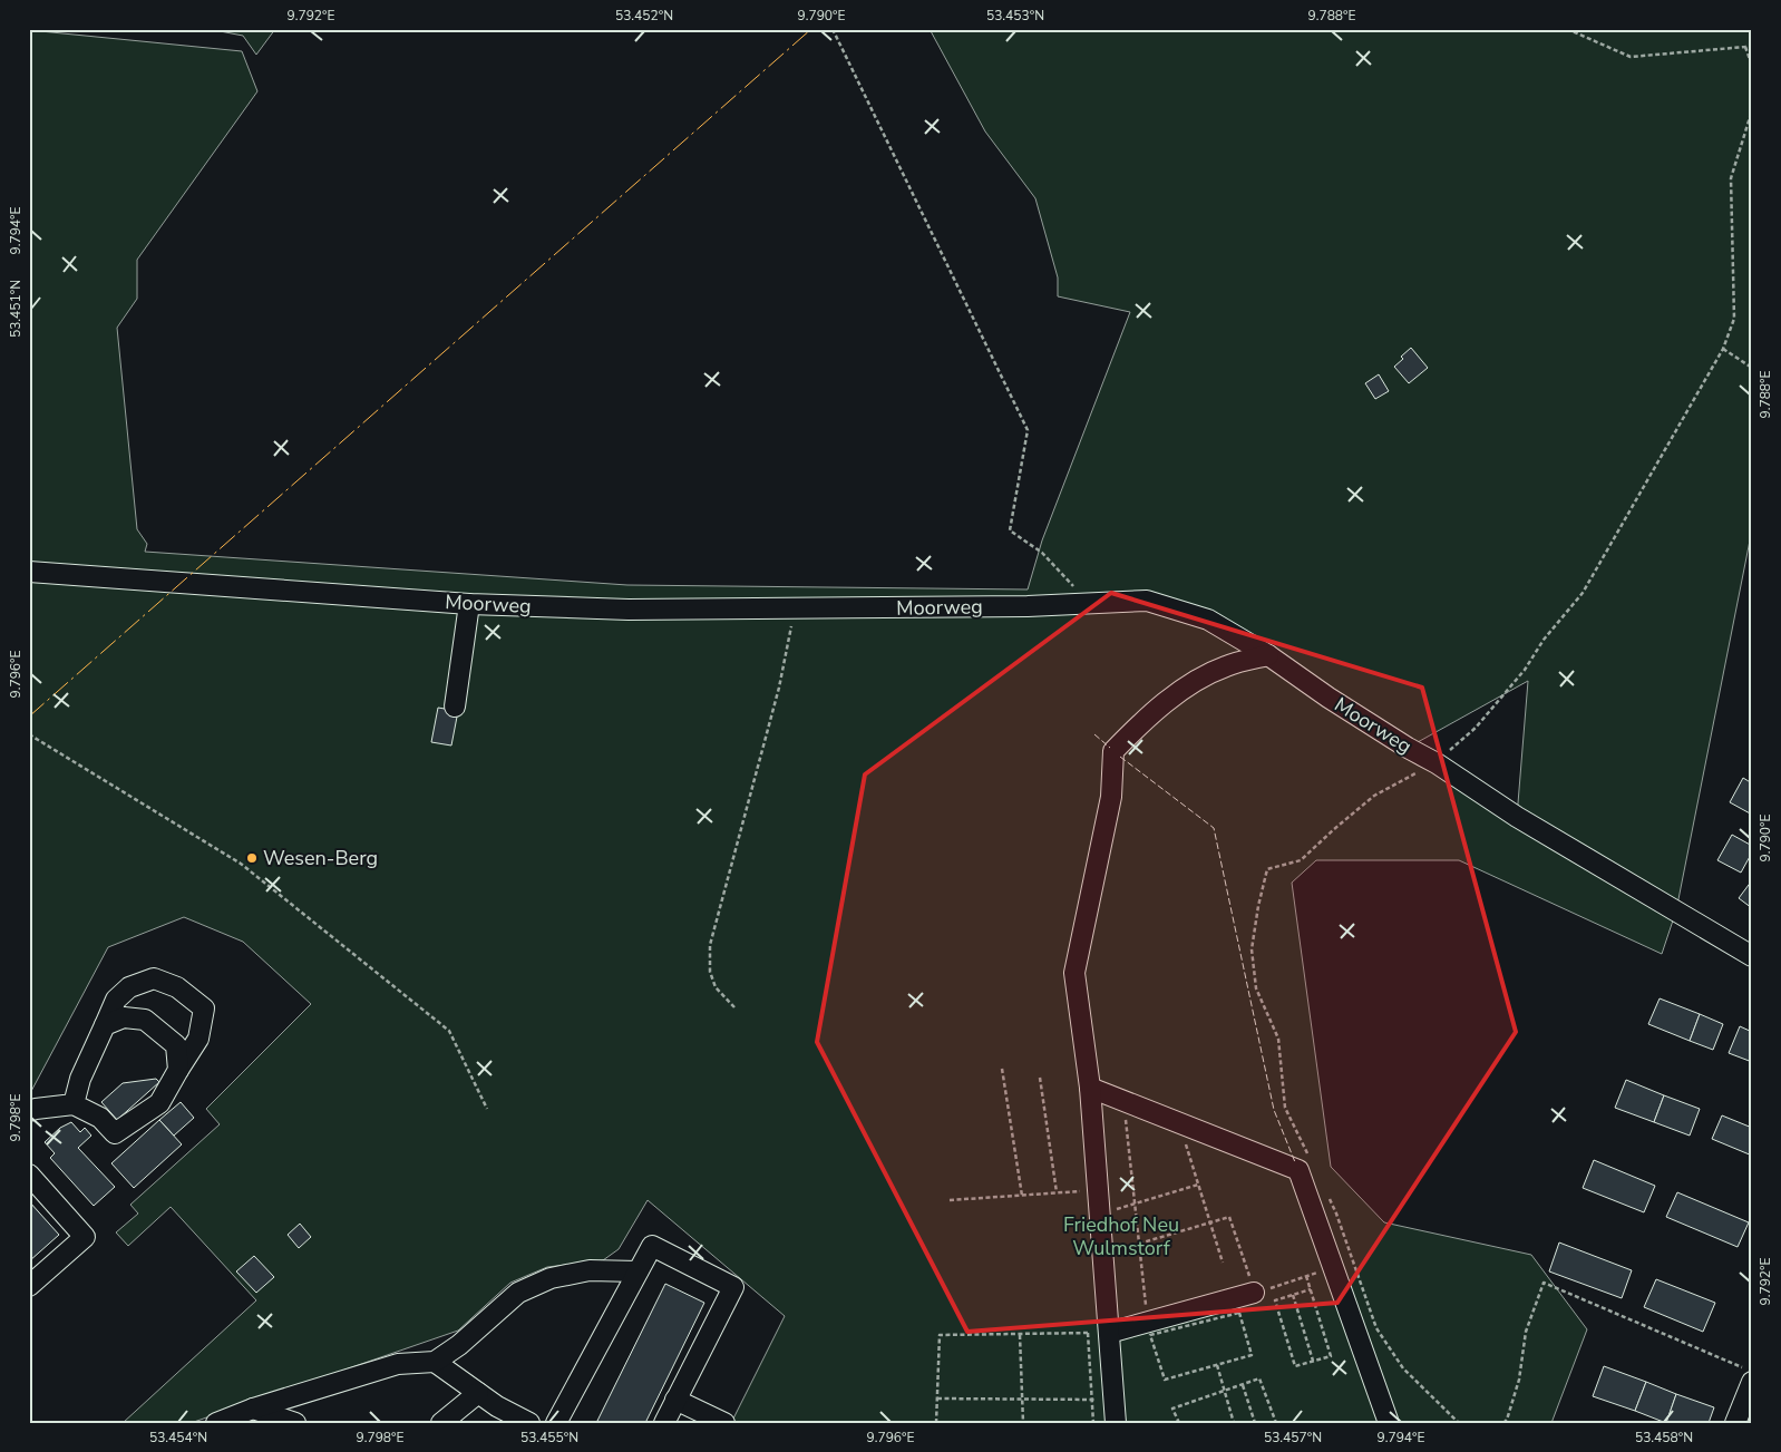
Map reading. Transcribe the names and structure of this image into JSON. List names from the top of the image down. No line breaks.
{"streets":{"street":["Moorweg"]},"parks":["Friedhof Neu Wulmstorf"],"places":["Wesen-Berg"],"coordinates":["9.792°E","53.452°N","9.790°E","53.453°N","9.788°E","9.794°E","53.451°N","9.796°E","9.798°E","53.454°N","53.455°N","53.457°N","53.458°N"]}
